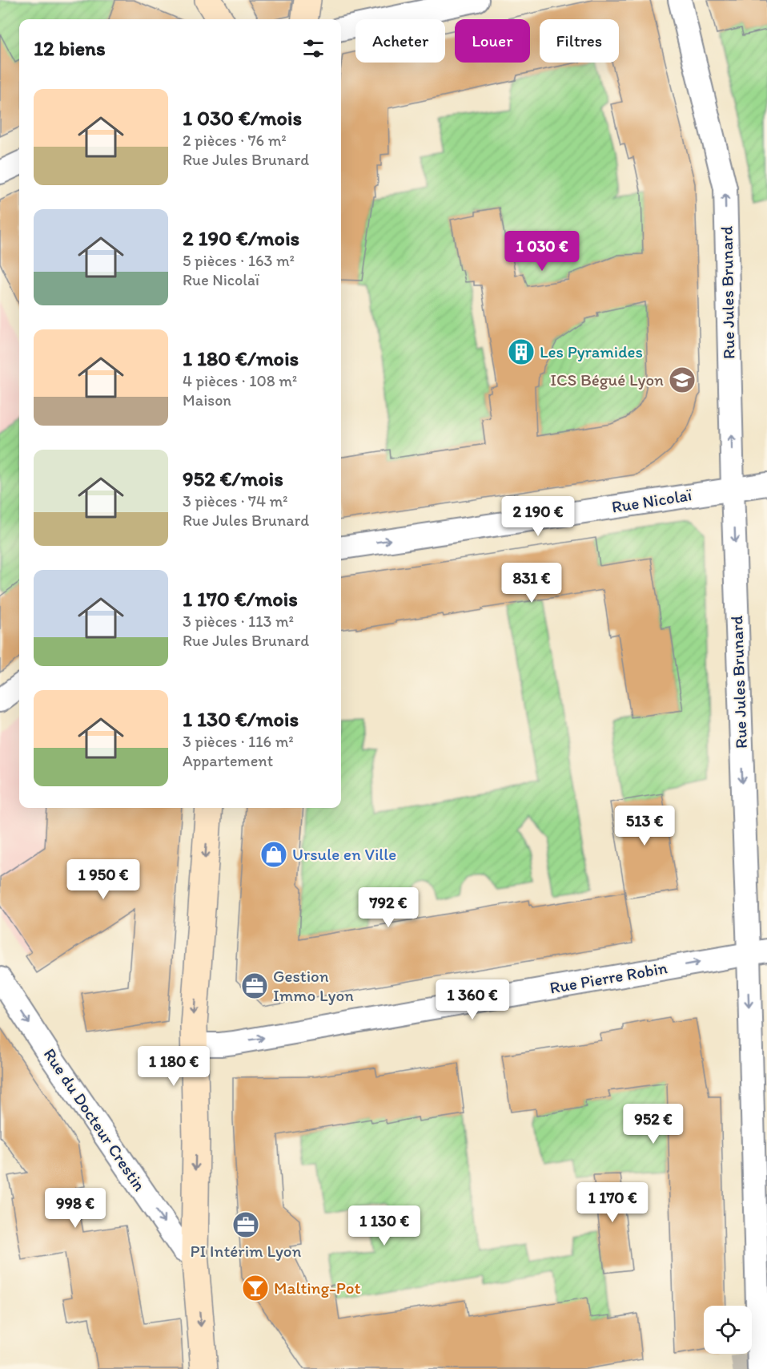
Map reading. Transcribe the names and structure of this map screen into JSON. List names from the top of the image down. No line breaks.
{"streets":{"street":["Rue Jules Brunard","Rue Nicolaï","Rue Pierre Robin","Rue du Docteur Crestin"]},"crossings":[["Rue Jules Brunard","Rue Nicolaï"],["Rue Jules Brunard","Rue Pierre Robin"]],"one_way":["Rue Nicolaï","Rue Pierre Robin","Rue du Docteur Crestin"],"places":{"building":["Les Pyramides"],"school or university":["ICS Bégué Lyon"],"shop":["Ursule en Ville"],"office":["Gestion Immo Lyon","PI Intérim Lyon"],"bar":["Malting-Pot"]},"page":{"chip":["Acheter","Louer","Filtres"],"heading":"12 biens","list":[{"name":"1 030 €/mois","note":"2 pièces · 76 m² · Rue Jules Brunard"},{"name":"2 190 €/mois","note":"5 pièces · 163 m² · Rue Nicolaï"},{"name":"1 180 €/mois","note":"4 pièces · 108 m² · Maison"},{"name":"952 €/mois","note":"3 pièces · 74 m² · Rue Jules Brunard"},{"name":"1 170 €/mois","note":"3 pièces · 113 m² · Rue Jules Brunard"},{"name":"1 130 €/mois","note":"3 pièces · 116 m² · Appartement"}],"price":["1 030 €","2 190 €","831 €","513 €","1 950 €","792 €","1 360 €","1 180 €","952 €","1 170 €","998 €","1 130 €"]}}
